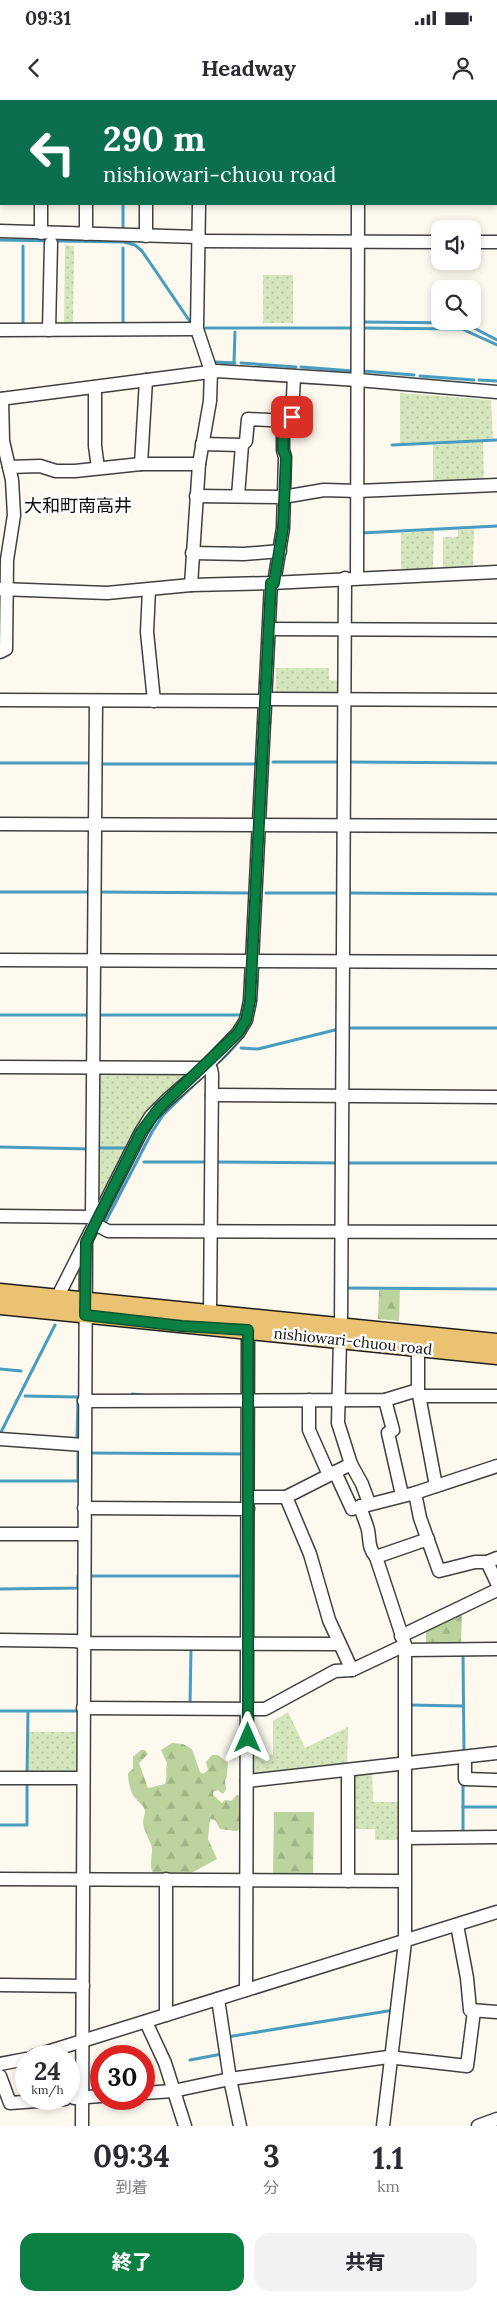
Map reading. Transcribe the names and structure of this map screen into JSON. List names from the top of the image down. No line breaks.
{"streets":{"main road":["nishiowari-chuou road"]},"districts":["大和町南高井"],"page":{"status":"09:31","header":"Headway","turn":["290 m","nishiowari-chuou road"],"speed":"24 km/h","limit":"30","eta":["09:34","到着","3","分","1.1","km"],"buttons":["終了","共有"]}}
